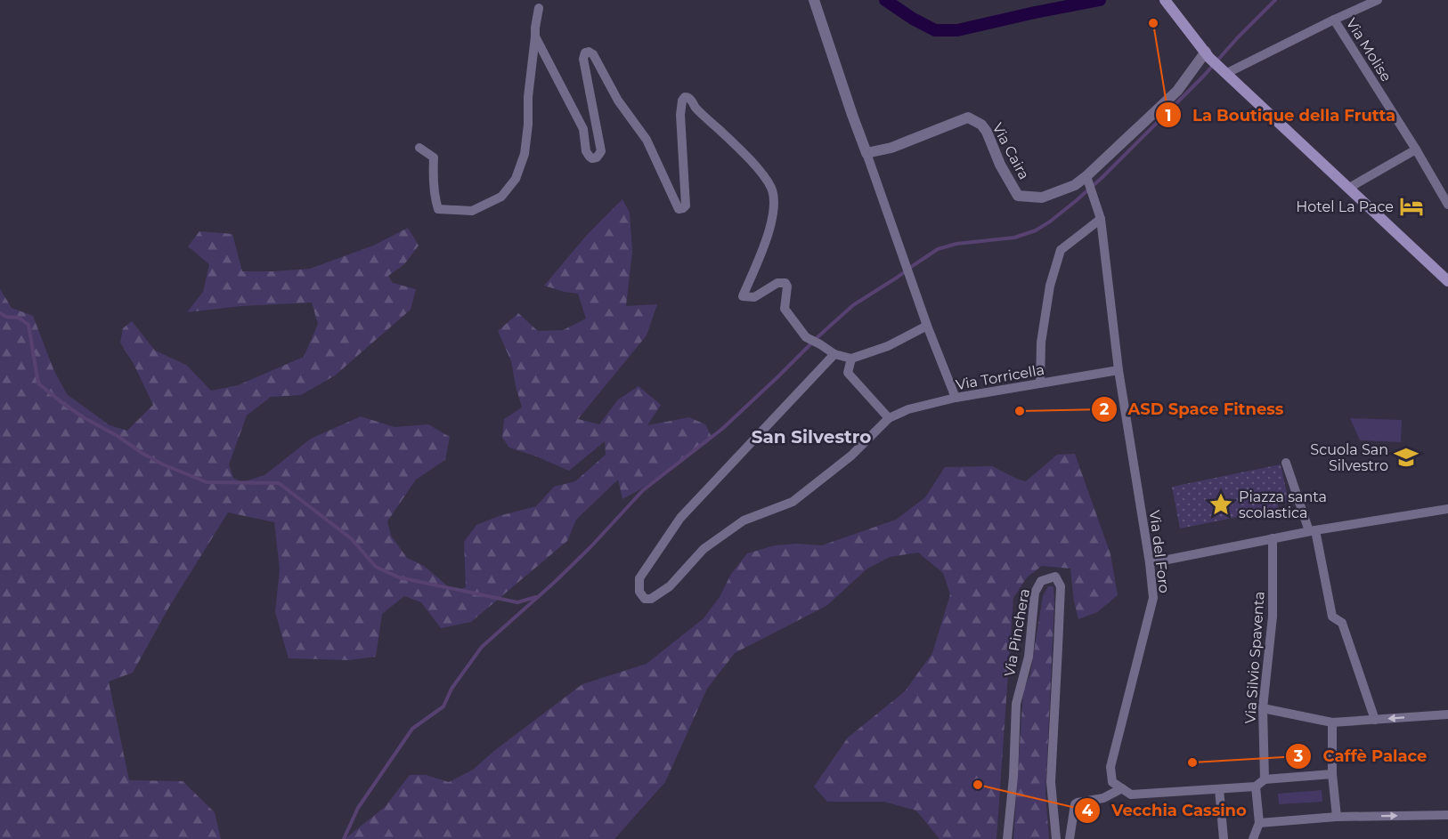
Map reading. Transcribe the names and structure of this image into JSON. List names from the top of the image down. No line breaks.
{"streets":{"street":["Via Molise","Via Caira","Via Torricella","Via del Foro","Via Pinchera","Via Silvio Spaventa"]},"crossings":[["Via Caira","Via del Foro"],["Via Torricella","Via del Foro"]],"districts":["San Silvestro"],"places":{"other":["La Boutique della Frutta","ASD Space Fitness","Caffè Palace","Vecchia Cassino"],"hotel":["Hotel La Pace"],"school or university":["Scuola San Silvestro"],"place":["Piazza santa scolastica"]}}
